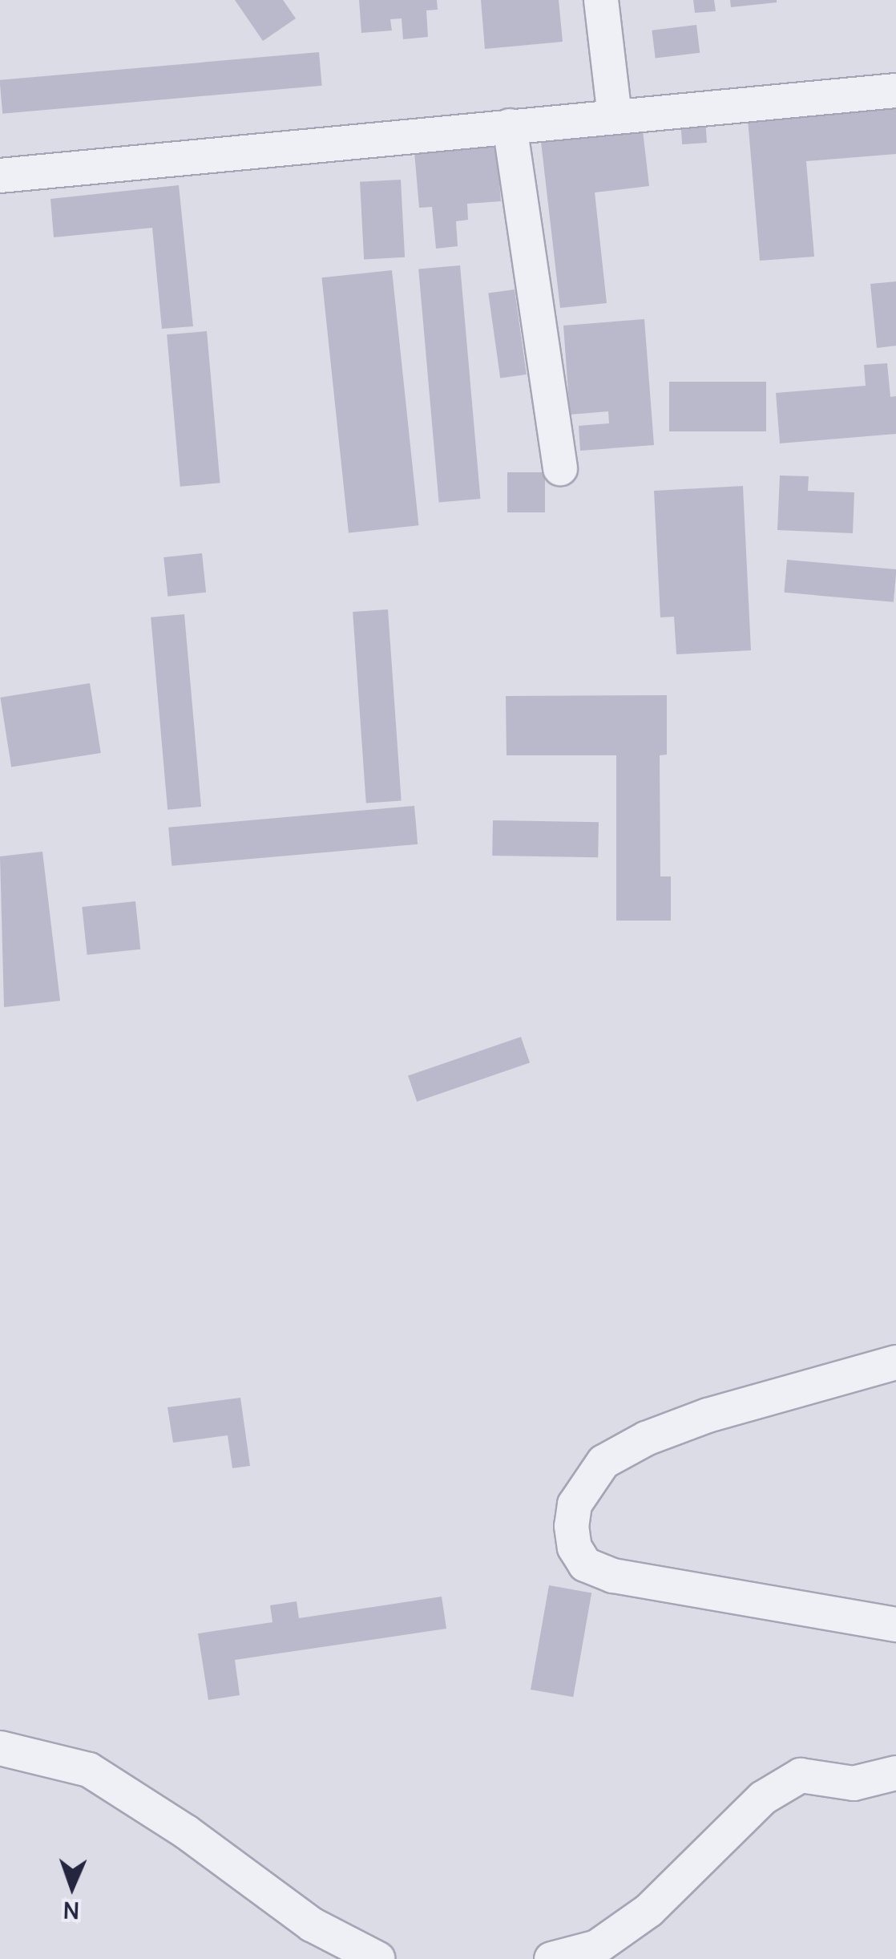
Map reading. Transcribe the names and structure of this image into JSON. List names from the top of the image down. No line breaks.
{"north":"bottom"}
